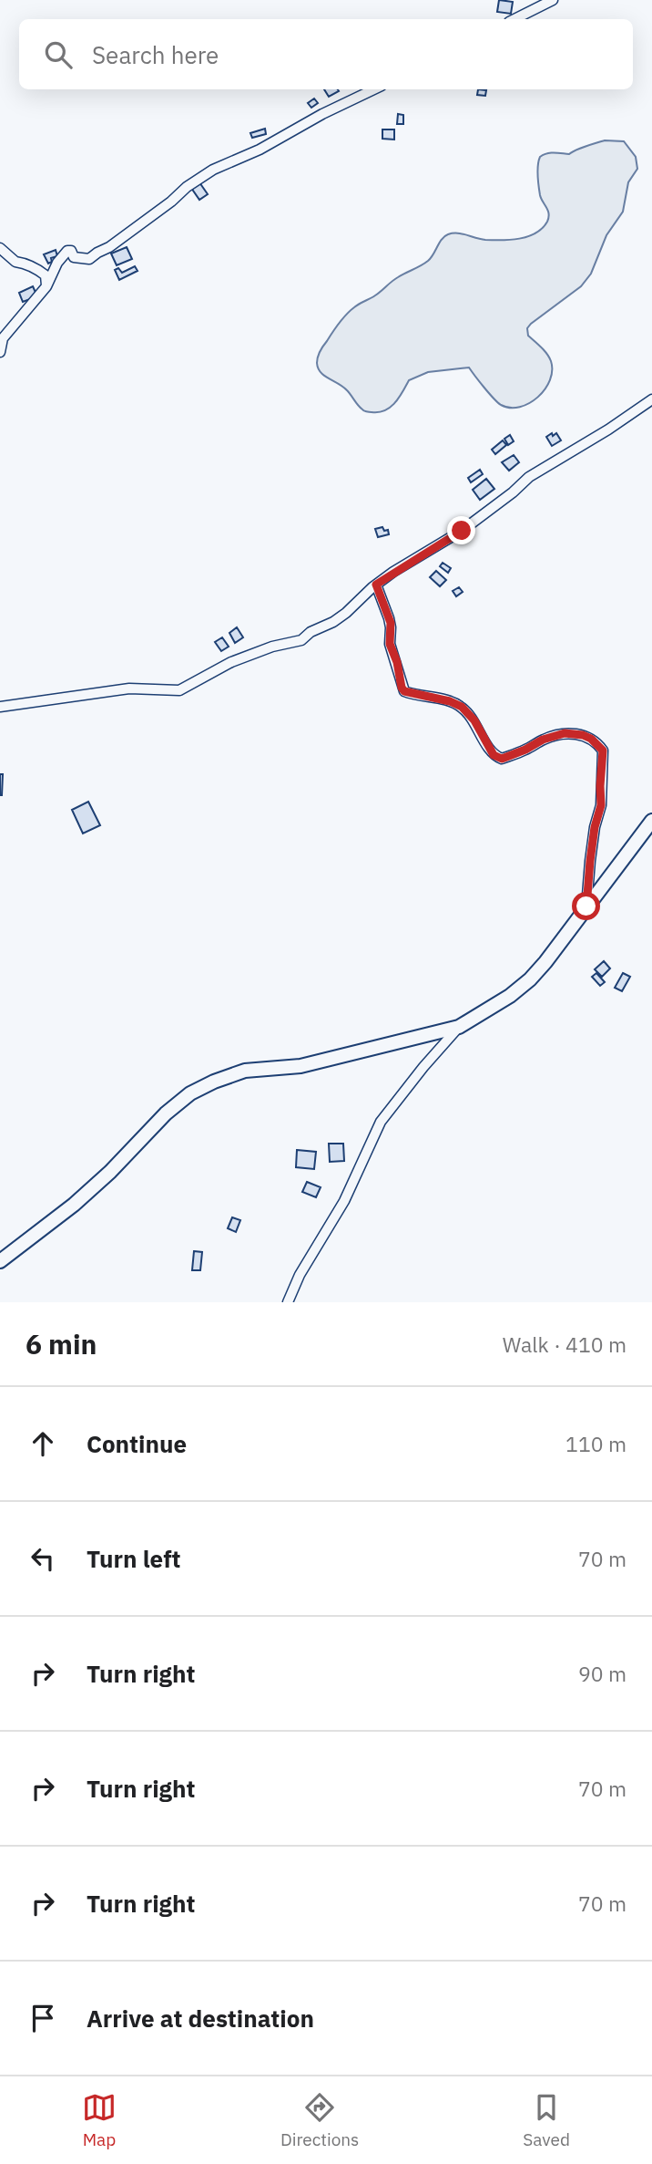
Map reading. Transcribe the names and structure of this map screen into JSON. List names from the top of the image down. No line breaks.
{"page":{"search":"Search here","heading":["6 min","Walk · 410 m"],"list":[["Continue","110 m"],["Turn left","70 m"],["Turn right","90 m"],["Turn right","70 m"],["Turn right","70 m"],"Arrive at destination"],"nav":["Map","Directions","Saved"]}}
